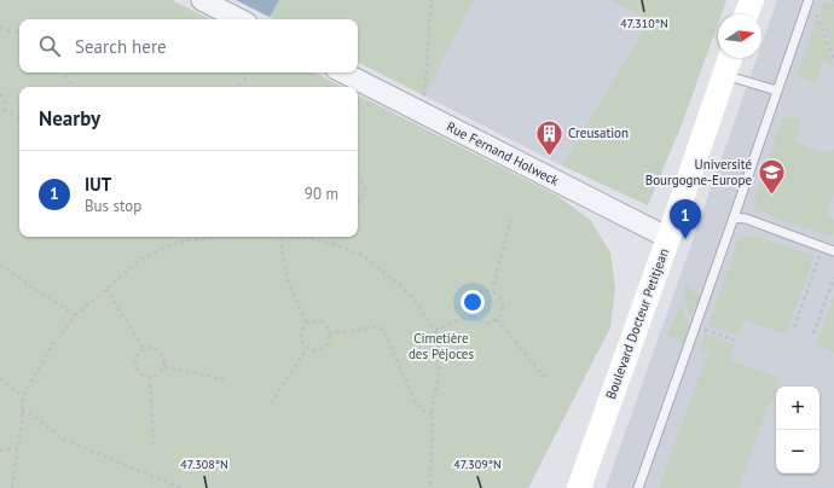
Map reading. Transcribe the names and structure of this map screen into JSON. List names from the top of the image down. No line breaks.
{"streets":{"main road":["Boulevard Docteur Petitjean"],"street":["Rue Fernand Holweck"]},"crossings":[["Rue Fernand Holweck","Boulevard Docteur Petitjean"]],"parks":["Cimetière des Péjoces"],"places":{"building":["Creusation"],"school or university":["Université Bourgogne-Europe"]},"north":"right","page":{"search":"Search here","heading":"Nearby","list":[{"mark":"1","name":"IUT","note":"Bus stop","value":"90 m"}],"pins":"1","map_buttons":["+","−"]},"coordinates":["47.310°N","47.308°N","47.309°N"]}
